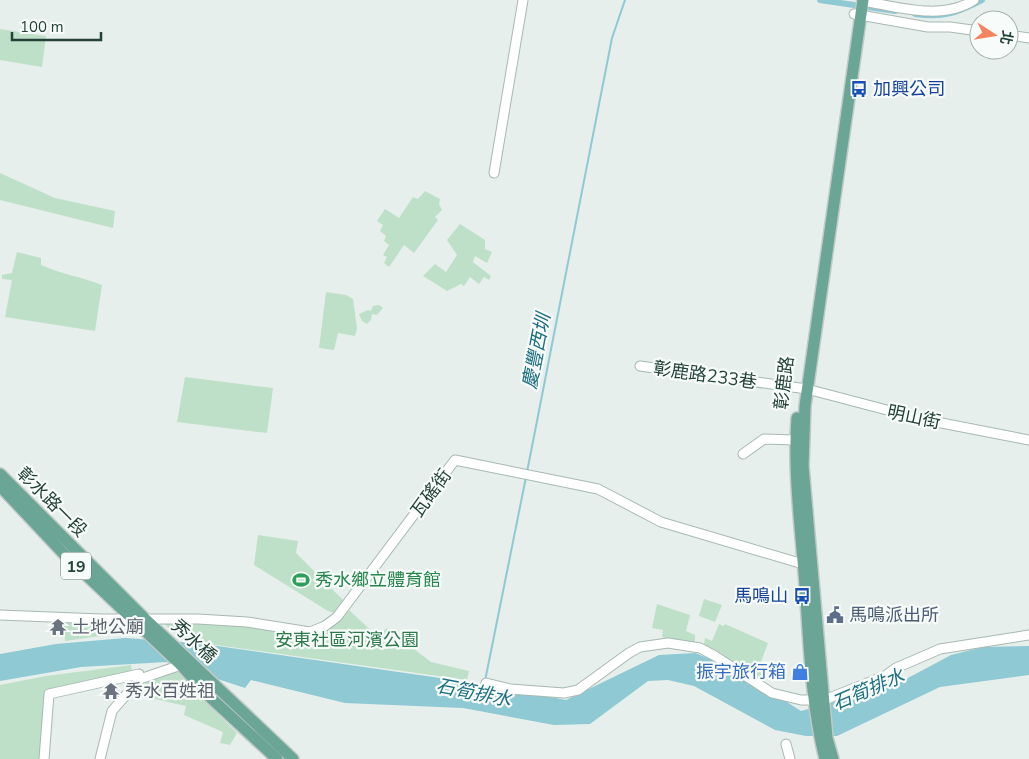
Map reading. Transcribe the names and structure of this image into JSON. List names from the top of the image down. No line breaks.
{"streets":{"main road":["彰鹿路","彰水路一段","19","秀水橋"],"street":["彰鹿路233巷","明山街","瓦磘街"]},"crossings":[["彰鹿路233巷","彰鹿路"],["彰鹿路233巷","明山街"],["彰鹿路","明山街"],["彰鹿路","瓦磘街"],["瓦磘街","彰水路一段"],["瓦磘街","秀水橋"],["彰水路一段","秀水橋"]],"water":["慶豐西圳","石筍排水"],"parks":["安東社區河濱公園"],"places":{"bus stop":["加興公司","馬鳴山"],"sports":["秀水鄉立體育館"],"public building":["馬鳴派出所"],"temple":["土地公廟","秀水百姓祖"],"shop":["振宇旅行箱"]},"scale_bar":"100 m","north":"right"}
